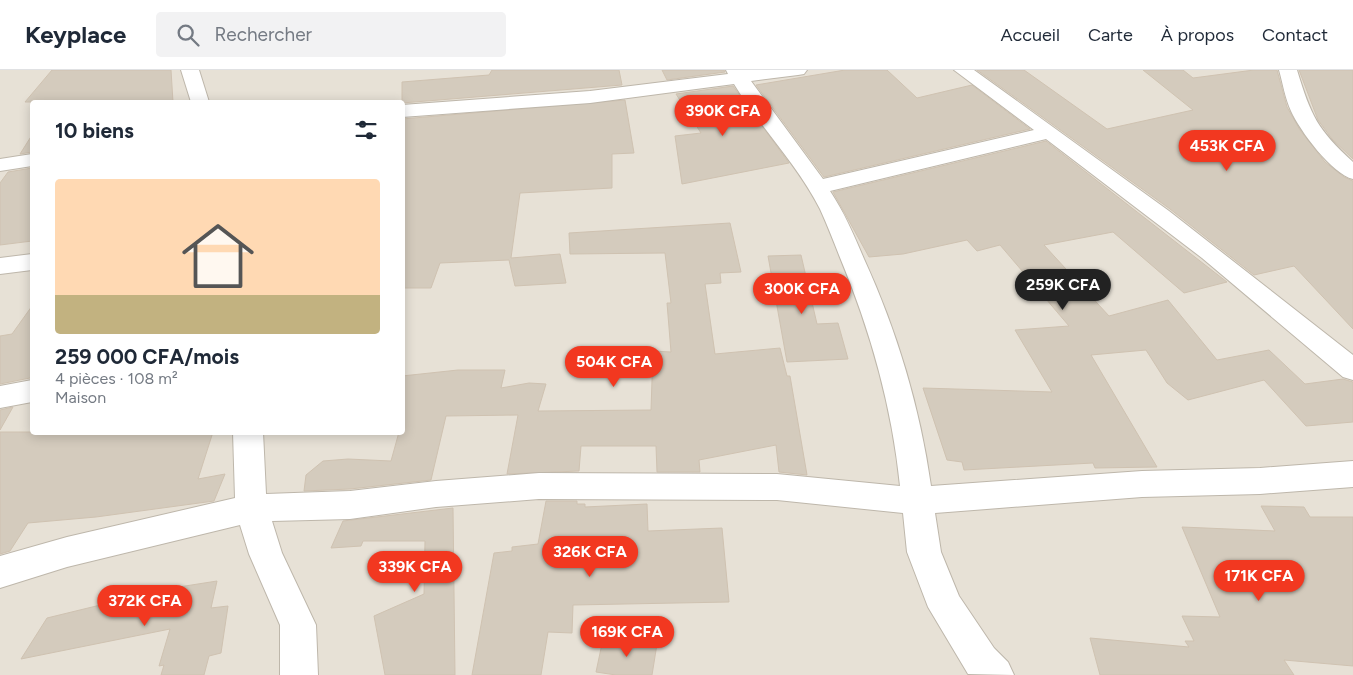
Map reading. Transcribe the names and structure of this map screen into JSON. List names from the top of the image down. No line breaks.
{"page":{"header":"Keyplace","search":"Rechercher","nav":["Accueil","Carte","À propos","Contact"],"price":["390K CFA","453K CFA","259K CFA","300K CFA","504K CFA","326K CFA","339K CFA","171K CFA","372K CFA","169K CFA"],"heading":"10 biens","list":[{"name":"259 000 CFA/mois","note":"4 pièces · 108 m² · Maison"}]}}
